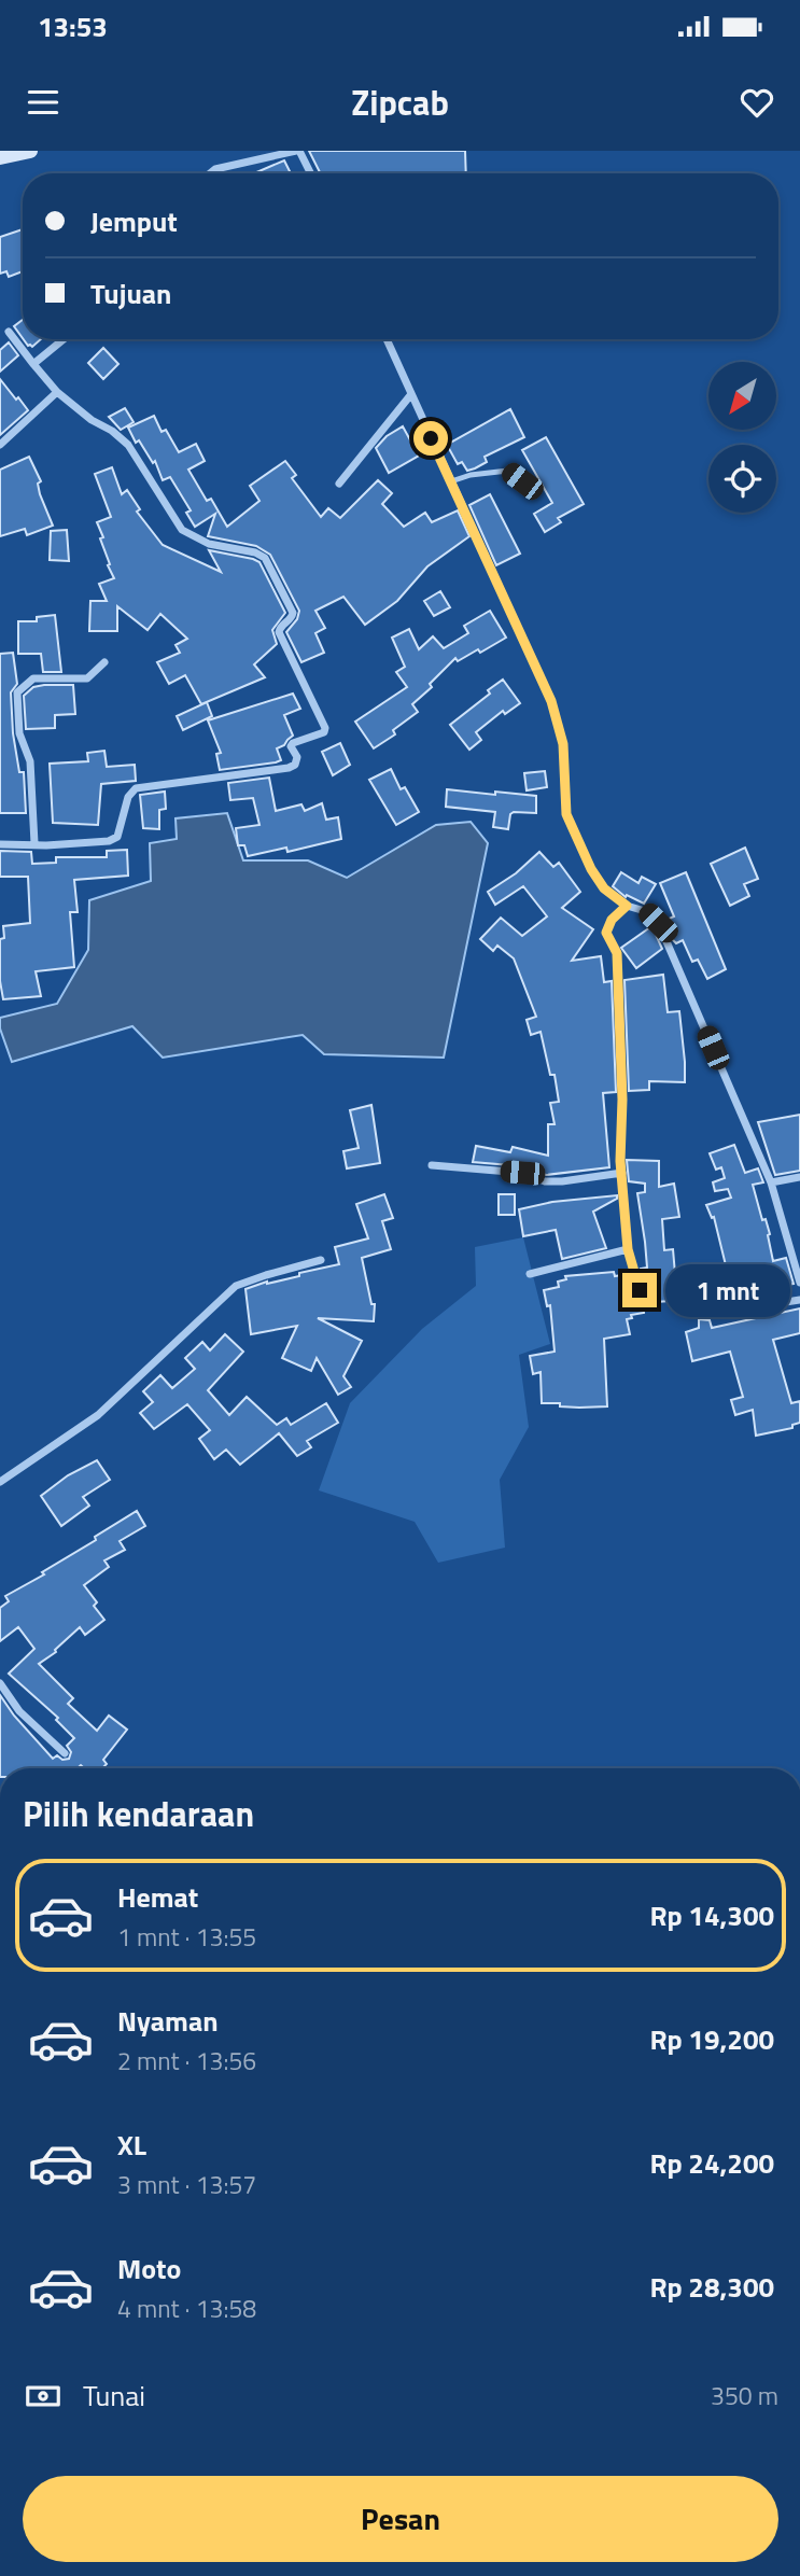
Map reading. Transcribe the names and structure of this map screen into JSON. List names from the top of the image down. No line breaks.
{"north":"bottom left","page":{"status":"13:53","header":"Zipcab","banner":["Jemput","Tujuan"],"bubble":"1 mnt","heading":"Pilih kendaraan","list":[{"name":"Hemat","note":"1 mnt · 13:55","value":"Rp 14,300"},{"name":"Nyaman","note":"2 mnt · 13:56","value":"Rp 19,200"},{"name":"XL","note":"3 mnt · 13:57","value":"Rp 24,200"},{"name":"Moto","note":"4 mnt · 13:58","value":"Rp 28,300"}],"pay":["Tunai","350 m"],"buttons":"Pesan"}}
